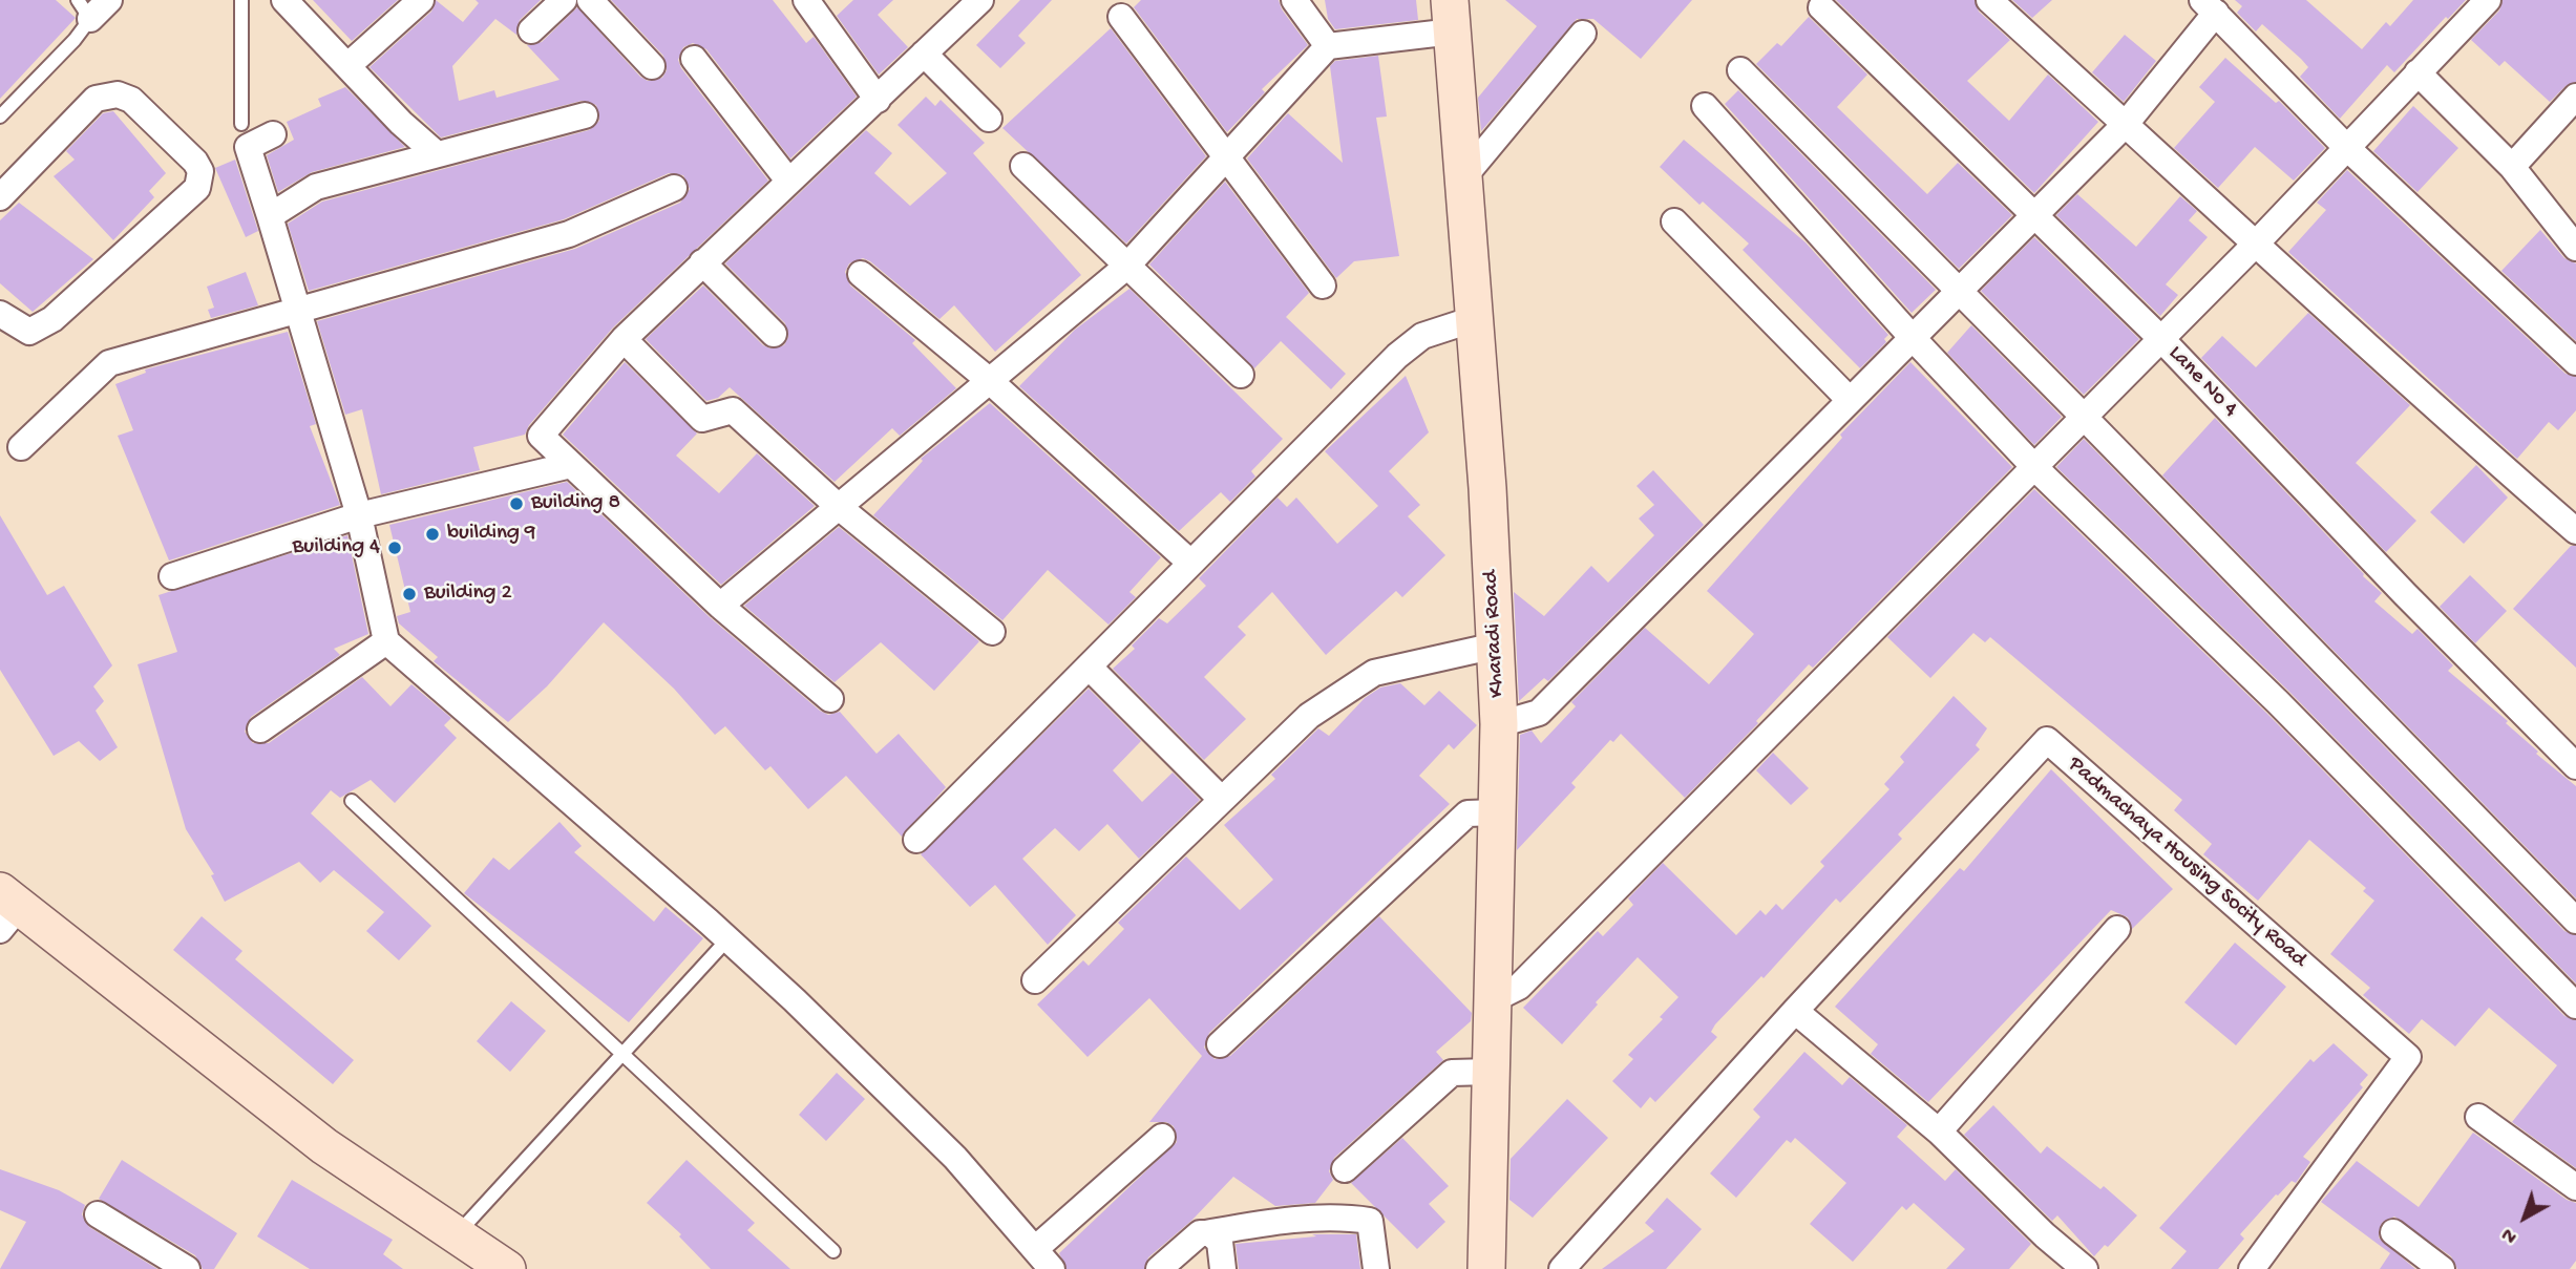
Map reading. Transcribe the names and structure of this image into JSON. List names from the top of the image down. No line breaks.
{"streets":{"street":["Lane No 4","Kharadi Road","Padmachaya Housing Socity Road"]},"places":["Building 8","building 9","Building 4","Building 2"],"north":"bottom left"}
